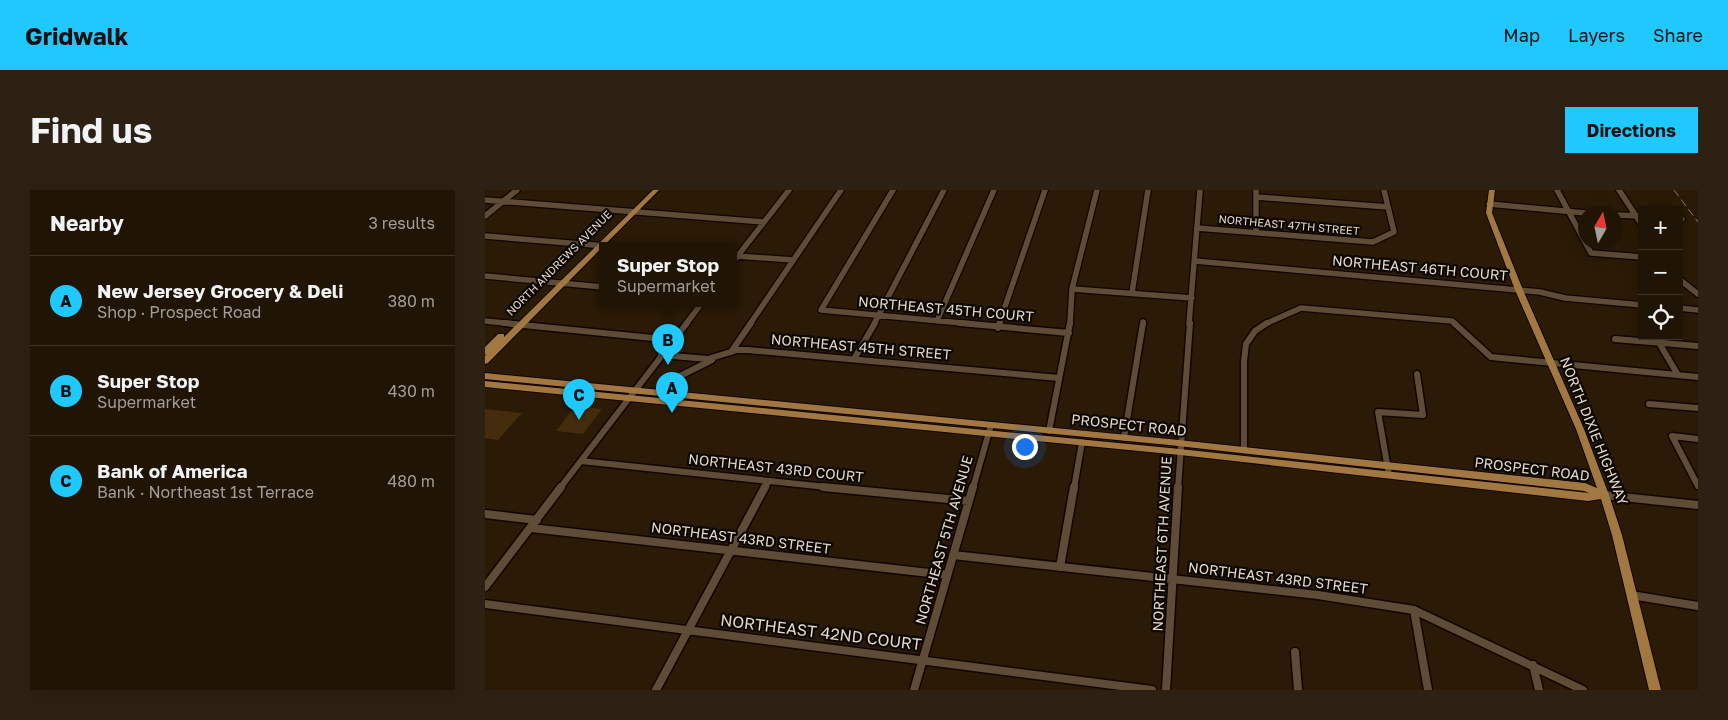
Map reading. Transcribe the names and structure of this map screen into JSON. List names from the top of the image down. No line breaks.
{"streets":{"main road":["NORTH ANDREWS AVENUE","PROSPECT ROAD","NORTH DIXIE HIGHWAY"],"street":["NORTHEAST 47TH STREET","NORTHEAST 46TH COURT","NORTHEAST 45TH COURT","NORTHEAST 45TH STREET","NORTHEAST 43RD COURT","NORTHEAST 43RD STREET","NORTHEAST 5TH AVENUE","NORTHEAST 6TH AVENUE","NORTHEAST 42ND COURT"]},"crossings":[["NORTHEAST 47TH STREET","NORTHEAST 6TH AVENUE"],["NORTHEAST 46TH COURT","NORTH DIXIE HIGHWAY"],["NORTHEAST 46TH COURT","NORTHEAST 6TH AVENUE"],["PROSPECT ROAD","NORTH DIXIE HIGHWAY"],["PROSPECT ROAD","NORTHEAST 5TH AVENUE"],["PROSPECT ROAD","NORTHEAST 6TH AVENUE"],["NORTHEAST 43RD COURT","NORTHEAST 5TH AVENUE"],["NORTHEAST 43RD STREET","NORTHEAST 5TH AVENUE"],["NORTHEAST 43RD STREET","NORTHEAST 6TH AVENUE"],["NORTHEAST 5TH AVENUE","NORTHEAST 42ND COURT"]],"north":"top","page":{"header":"Gridwalk","nav":["Map","Layers","Share"],"buttons":"Directions","title":"Find us","heading":["Nearby","3 results"],"map_buttons":["+","−"],"popup":["Super Stop","Supermarket"],"list":[{"mark":"A","name":"New Jersey Grocery & Deli","note":"Shop · Prospect Road","value":"380 m"},{"mark":"B","name":"Super Stop","note":"Supermarket","value":"430 m"},{"mark":"C","name":"Bank of America","note":"Bank · Northeast 1st Terrace","value":"480 m"}],"pins":["B","A","C"]}}
